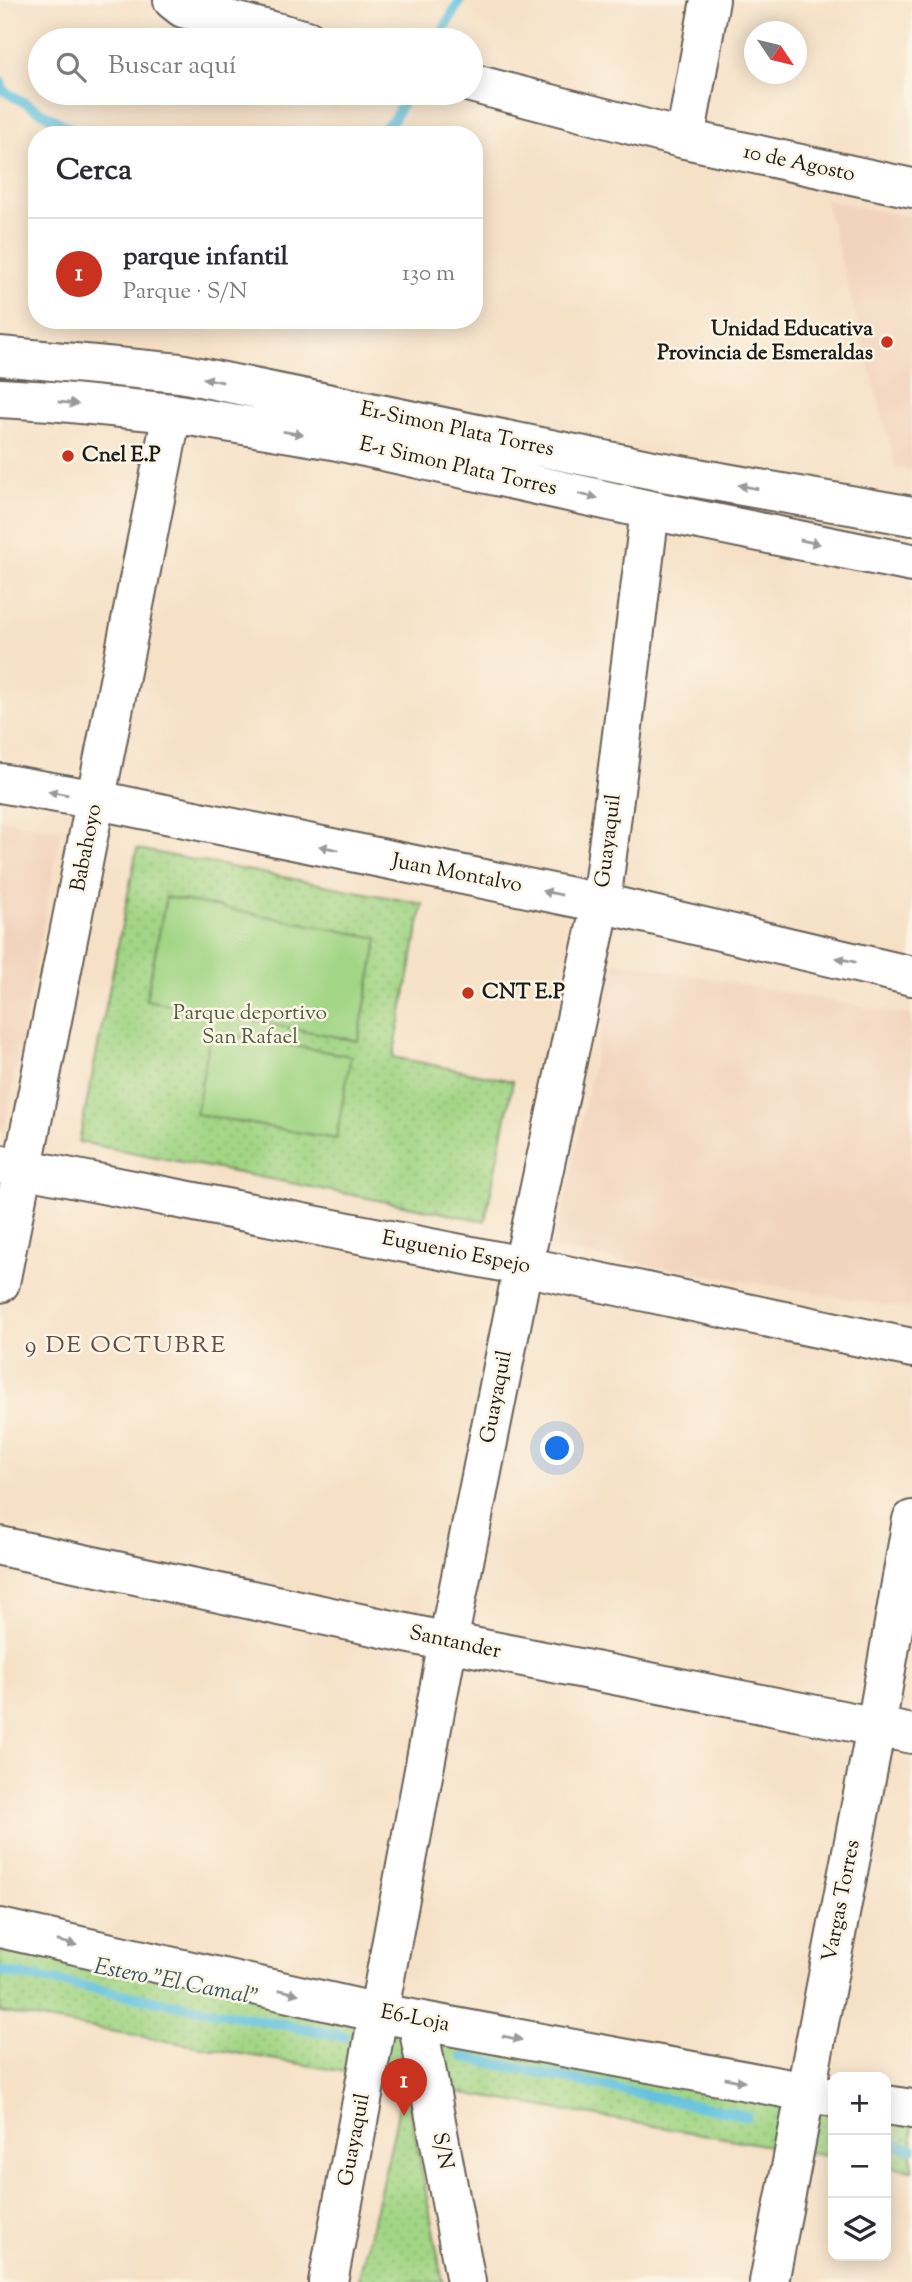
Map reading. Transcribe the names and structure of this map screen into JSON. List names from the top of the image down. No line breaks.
{"streets":{"main road":["10 de Agosto","E1-Simon Plata Torres","E-1 Simon Plata Torres","Guayaquil","Babahoyo","Juan Montalvo","Euguenio Espejo","Santander","Vargas Torres","E6-Loja","S/N"]},"crossings":[["E-1 Simon Plata Torres","Guayaquil"],["E-1 Simon Plata Torres","Babahoyo"],["Guayaquil","Juan Montalvo"],["Guayaquil","Euguenio Espejo"],["Guayaquil","Santander"],["Guayaquil","E6-Loja"],["Babahoyo","Juan Montalvo"],["Babahoyo","Euguenio Espejo"],["Santander","Vargas Torres"],["Vargas Torres","E6-Loja"],["E6-Loja","S/N"]],"one_way":["E1-Simon Plata Torres","E-1 Simon Plata Torres","Juan Montalvo","E6-Loja"],"districts":["9 DE OCTUBRE"],"water":["Estero \"El Camal\""],"parks":["Parque deportivo San Rafael"],"places":["Unidad Educativa Provincia de Esmeraldas","Cnel E.P","CNT E.P"],"north":"bottom right","page":{"search":"Buscar aquí","heading":"Cerca","list":[{"mark":"1","name":"parque infantil","note":"Parque · S/N","value":"130 m"}],"pins":"1","map_buttons":["+","−"]}}
